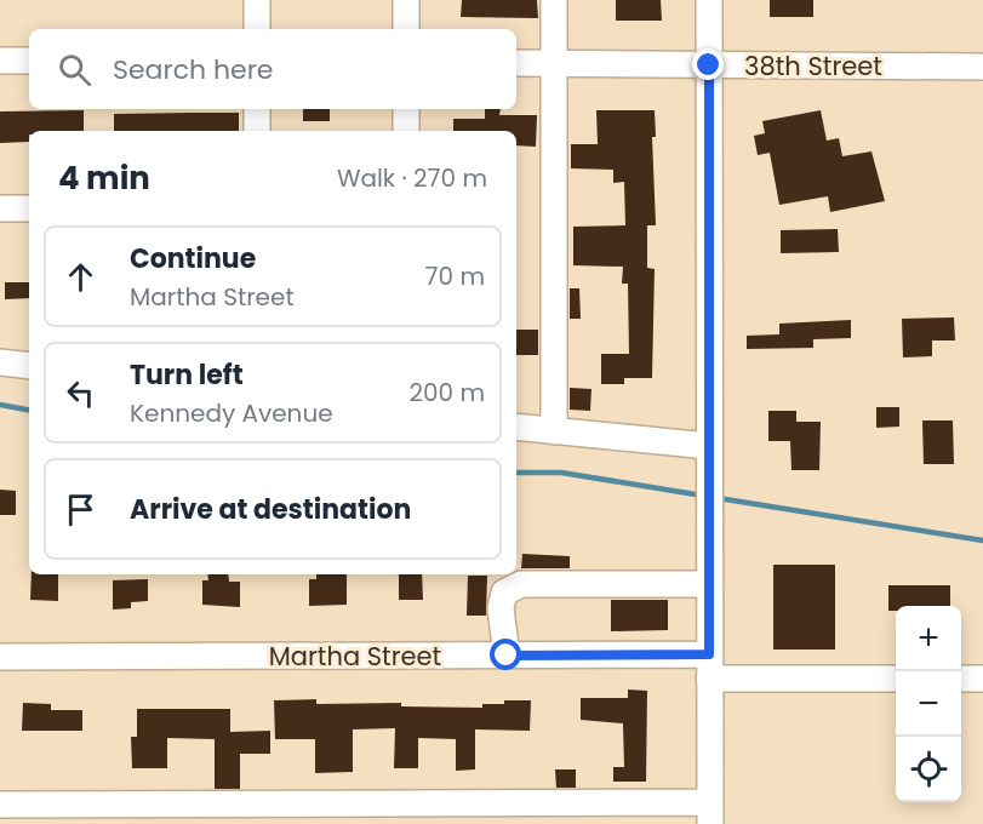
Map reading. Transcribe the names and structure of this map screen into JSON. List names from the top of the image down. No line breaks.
{"streets":{"street":["38th Street","Martha Street"]},"page":{"search":"Search here","heading":["4 min","Walk · 270 m"],"list":[["Continue","Martha Street","70 m"],["Turn left","Kennedy Avenue","200 m"],"Arrive at destination"],"map_buttons":["+","−"]}}
